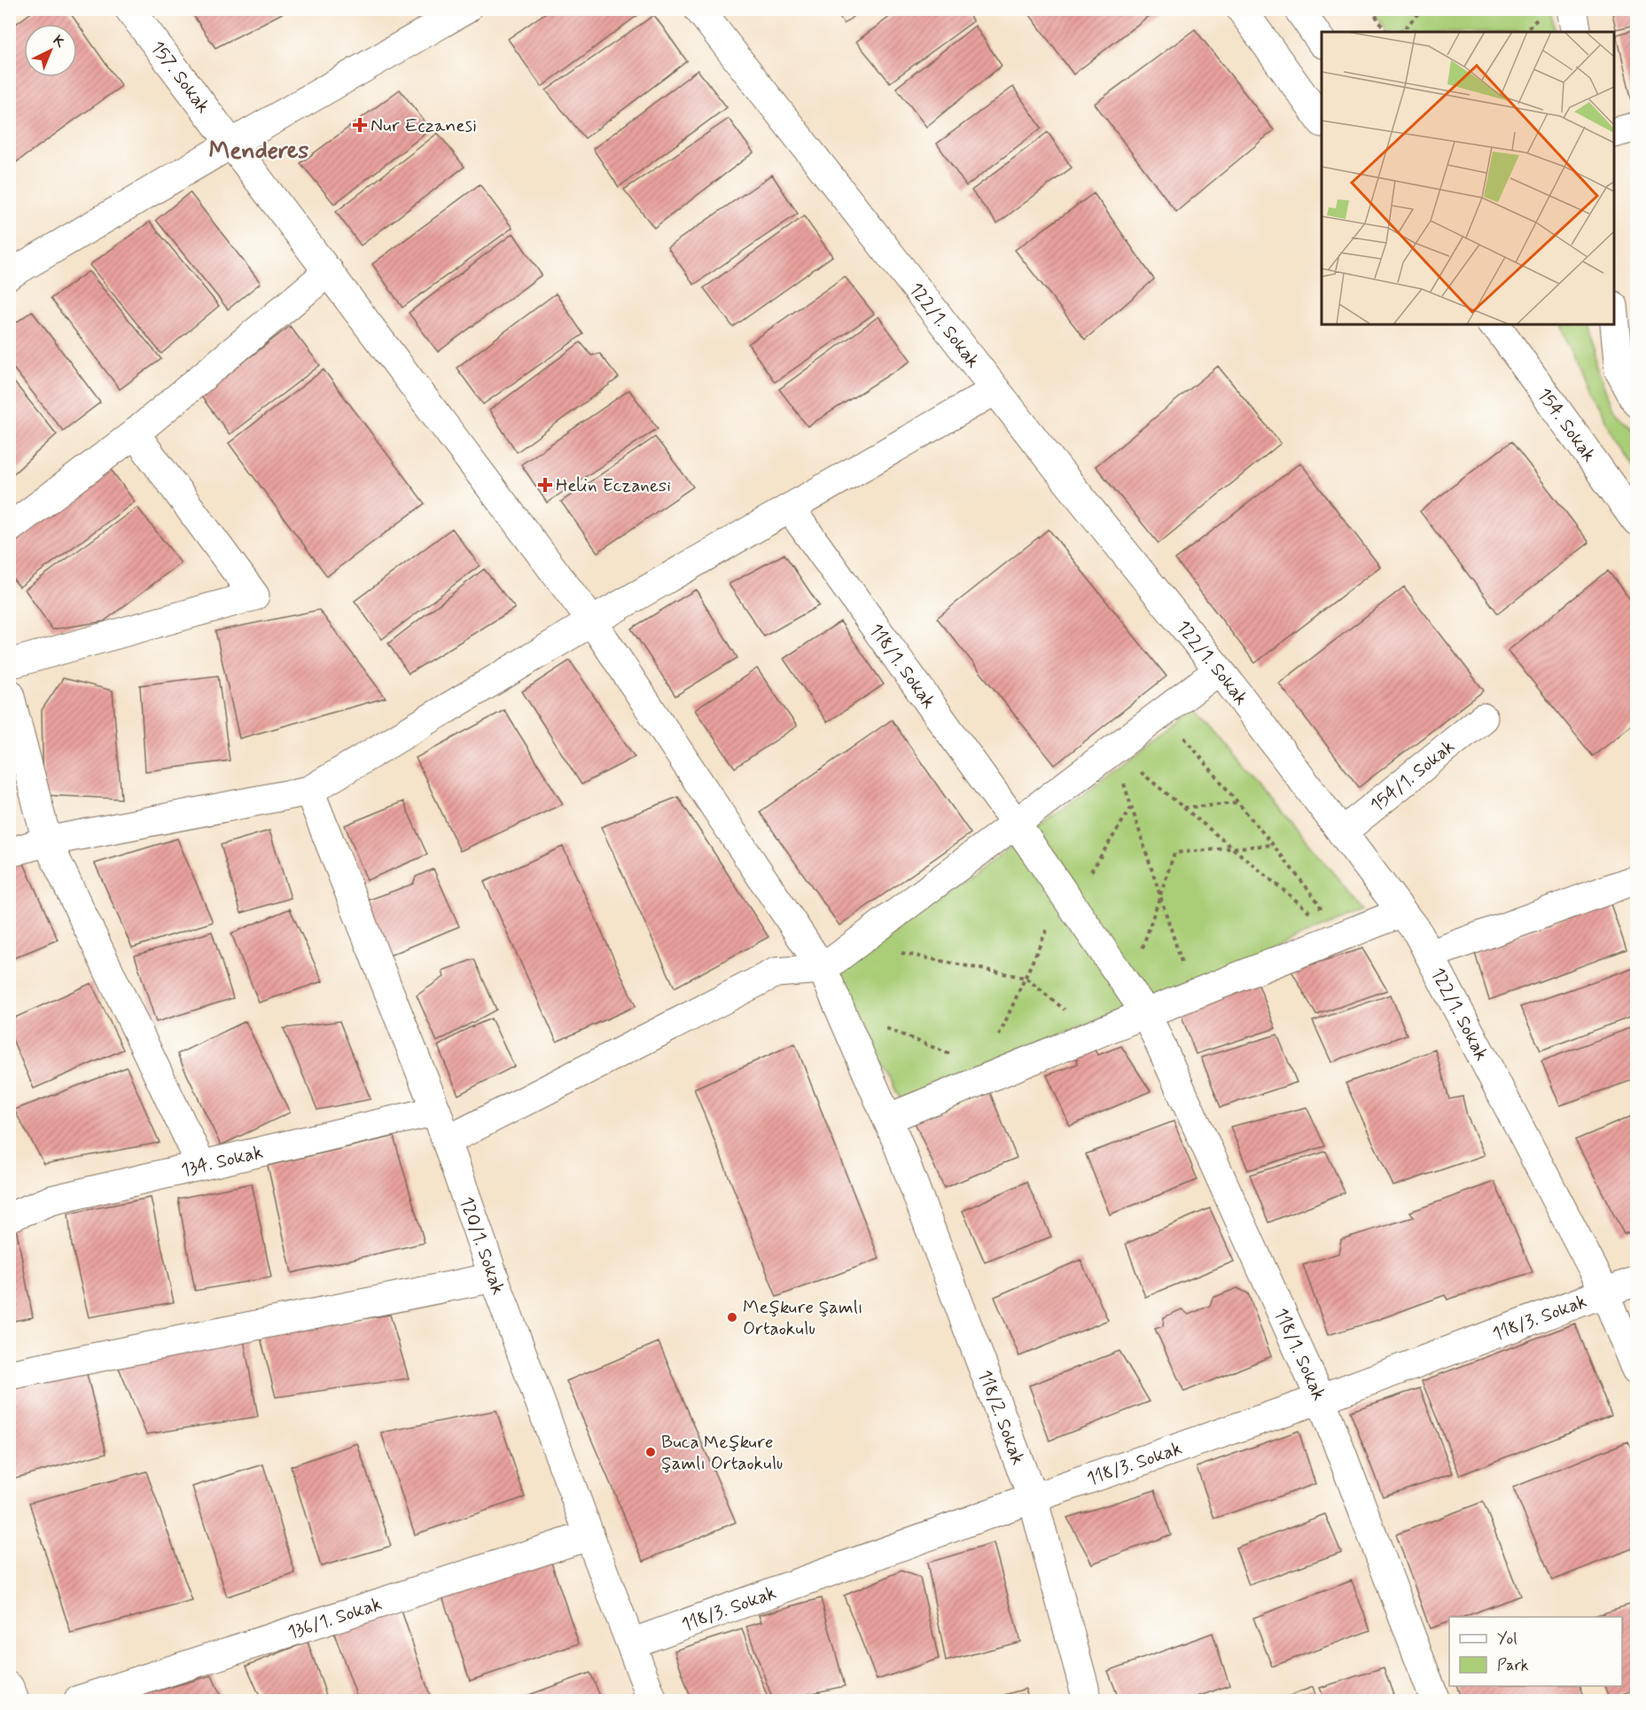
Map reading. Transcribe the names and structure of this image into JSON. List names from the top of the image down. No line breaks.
{"streets":{"street":["157. Sokak","122/1. Sokak","154. Sokak","118/1. Sokak","154/1. Sokak","134. Sokak","120/1. Sokak","118/3. Sokak","118/2. Sokak","136/1. Sokak"]},"crossings":[["157. Sokak","118/2. Sokak"],["122/1. Sokak","154/1. Sokak"],["122/1. Sokak","118/3. Sokak"],["118/1. Sokak","118/3. Sokak"],["134. Sokak","120/1. Sokak"],["120/1. Sokak","118/3. Sokak"],["120/1. Sokak","136/1. Sokak"],["118/3. Sokak","118/2. Sokak"]],"districts":["Menderes"],"places":{"health":["Nur Eczanesi","Helin Eczanesi"],"other":["Meşkure Şamlı Ortaokulu","Buca Meşkure Şamlı Ortaokulu"]},"legend":["Yol","Park"],"north":"top right"}
